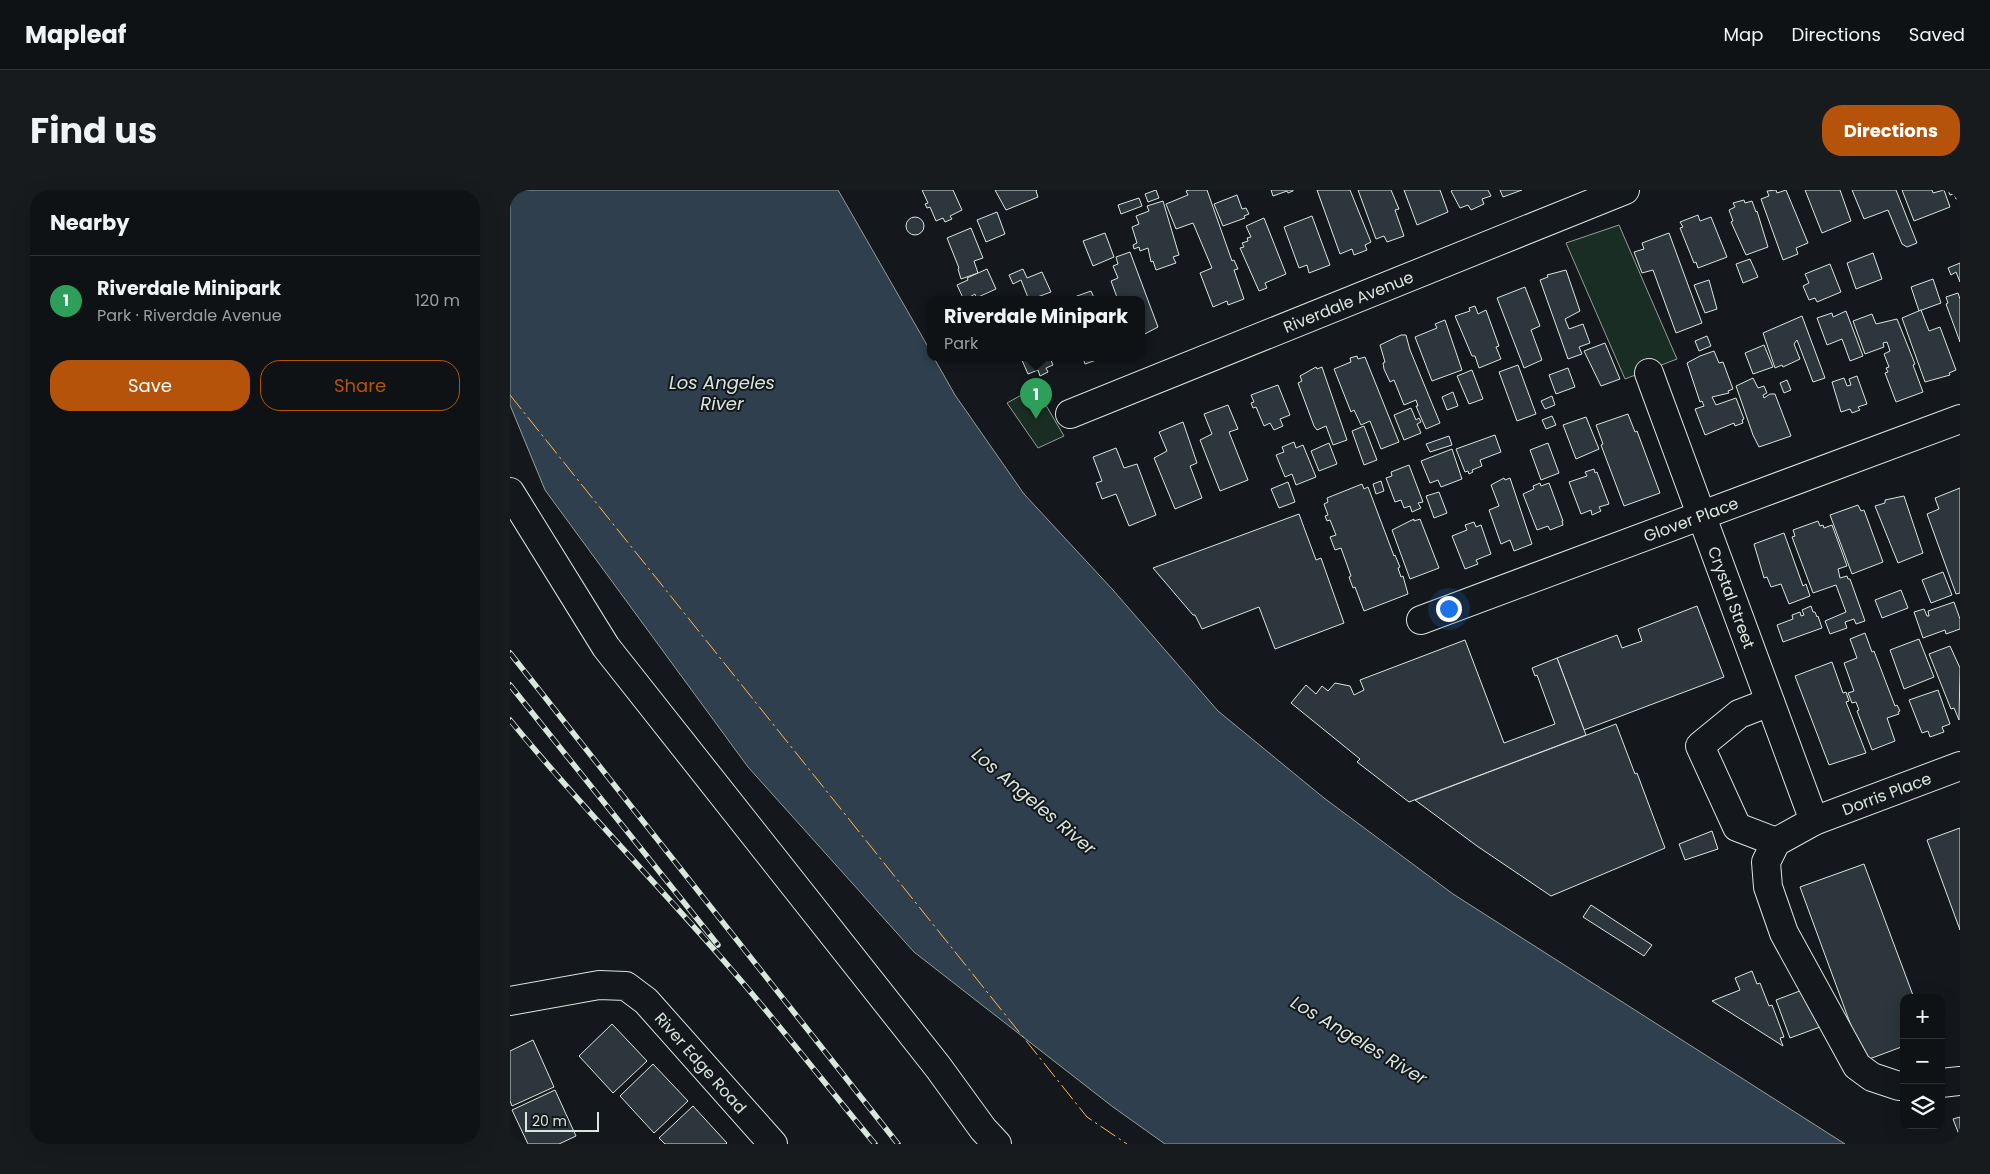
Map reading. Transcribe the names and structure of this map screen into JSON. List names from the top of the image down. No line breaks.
{"streets":{"street":["Riverdale Avenue","Glover Place","Crystal Street","Dorris Place","River Edge Road"]},"crossings":[["Glover Place","Crystal Street"],["Crystal Street","Dorris Place"]],"water":["Los Angeles River"],"scale_bar":"20 m","page":{"header":"Mapleaf","nav":["Map","Directions","Saved"],"title":"Find us","buttons":["Directions",["Save","Share"]],"heading":"Nearby","list":[{"mark":"1","name":"Riverdale Minipark","note":"Park · Riverdale Avenue","value":"120 m"}],"popup":["Riverdale Minipark","Park"],"pins":"1","map_buttons":["+","−"],"scale":"20 m"}}
